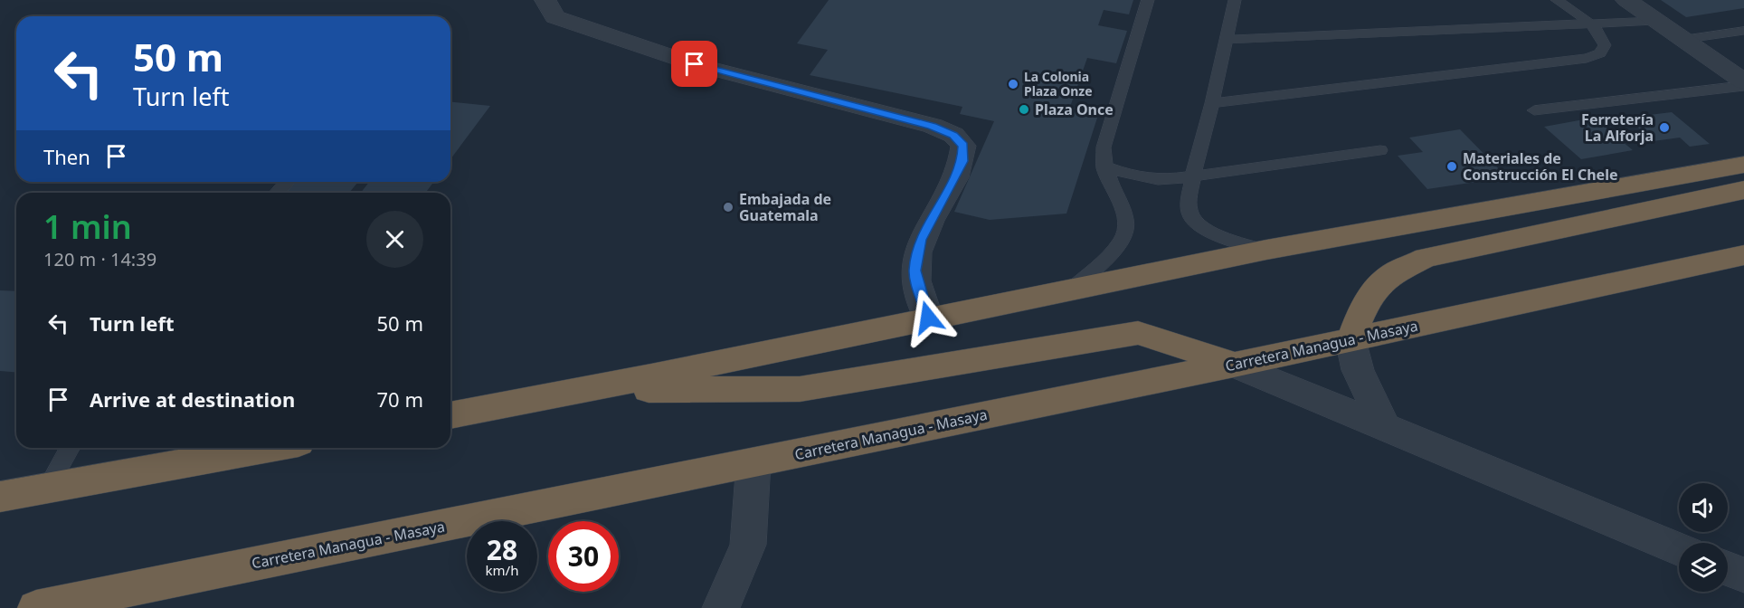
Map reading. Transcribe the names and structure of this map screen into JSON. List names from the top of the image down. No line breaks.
{"streets":{"highway":["Carretera Managua - Masaya"]},"places":["La Colonia Plaza Onze","Plaza Once","Ferretería La Alforja","Materiales de Construcción El Chele","Embajada de Guatemala"],"page":{"turn":["50 m","Turn left"],"then":"Then","heading":["1 min","120 m · 14:39"],"list":[{"name":"Turn left","value":"50 m"},{"name":"Arrive at destination","value":"70 m"}],"speed":"28 km/h","limit":"30"}}
